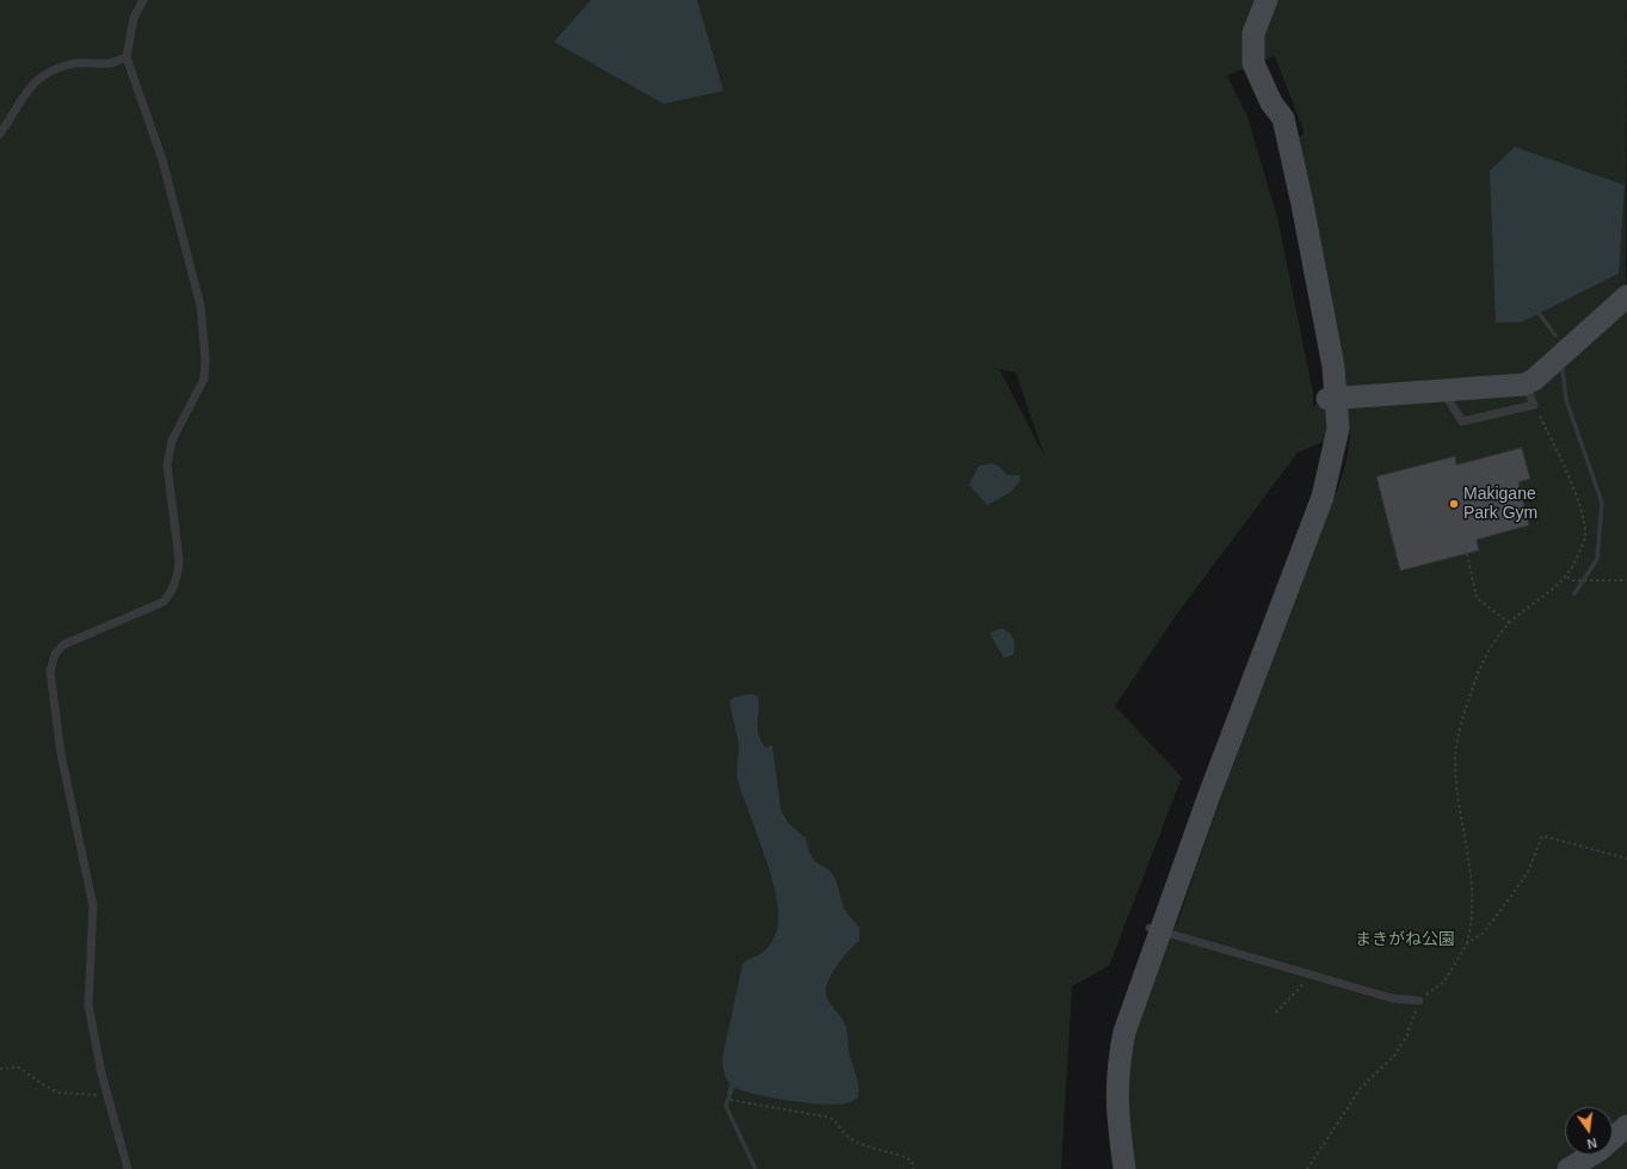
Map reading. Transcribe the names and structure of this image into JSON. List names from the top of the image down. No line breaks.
{"parks":["まきがね公園"],"places":["Makigane Park Gym"],"north":"bottom"}
